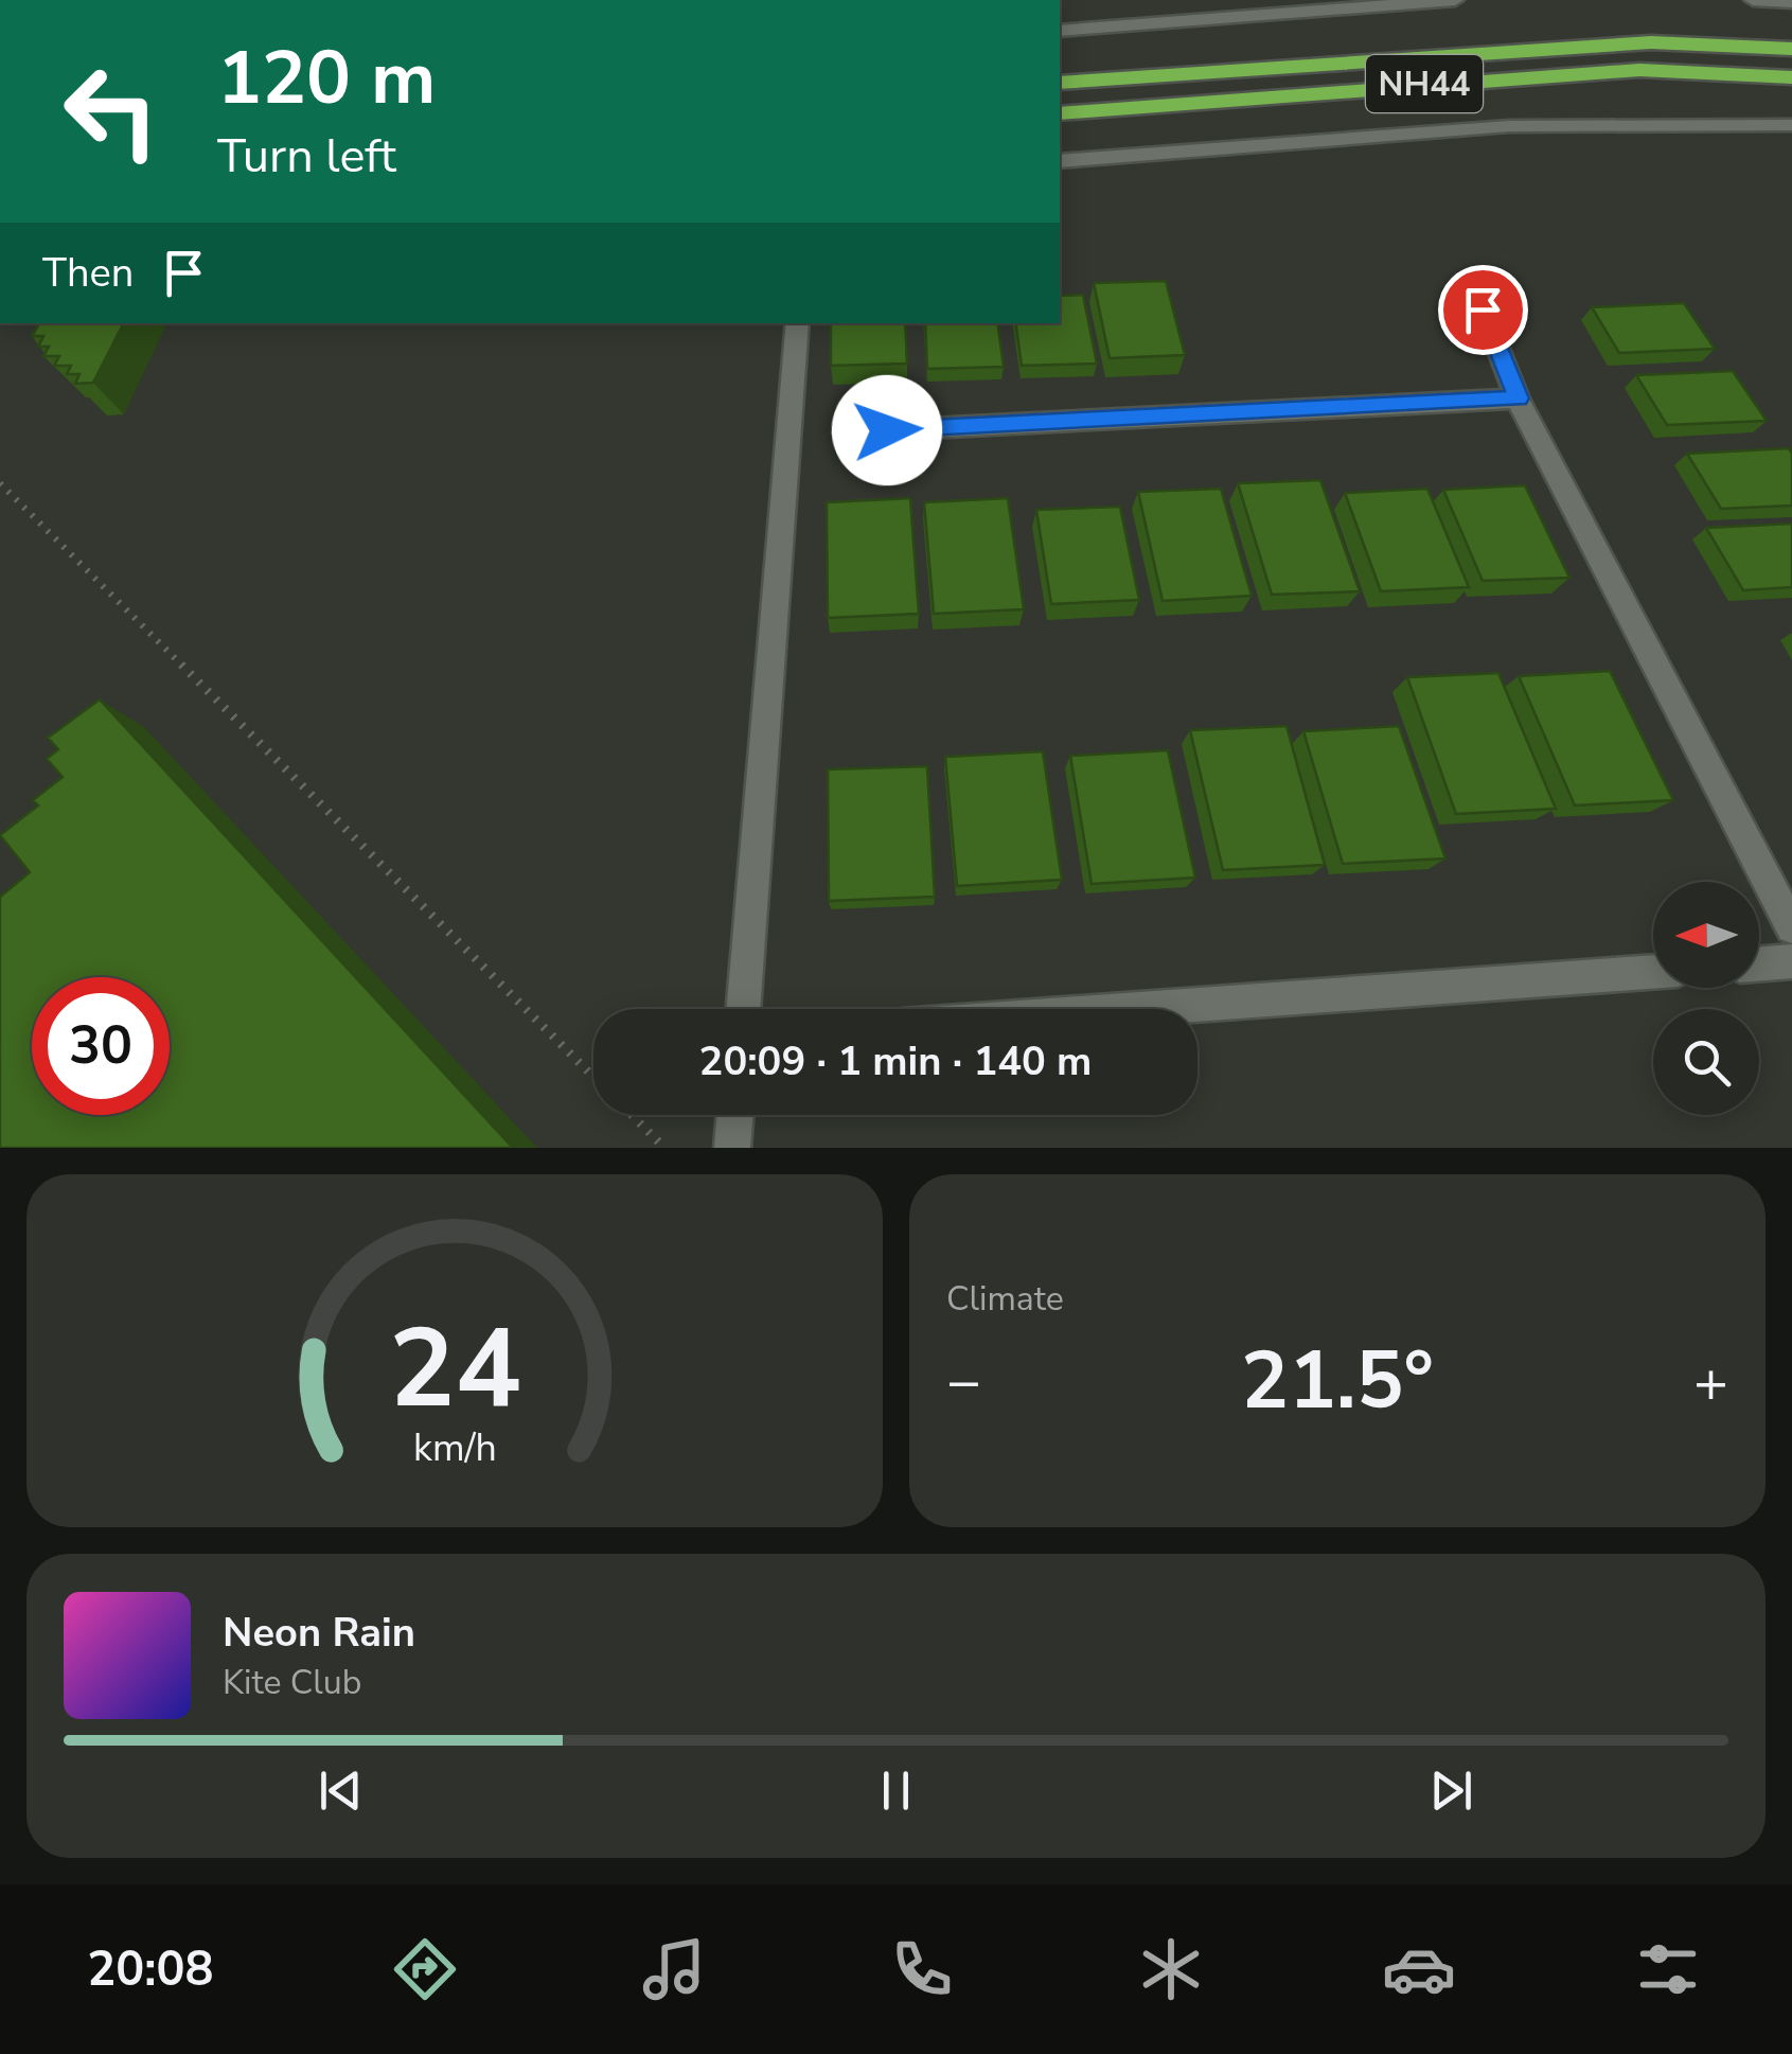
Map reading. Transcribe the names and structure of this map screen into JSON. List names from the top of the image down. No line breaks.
{"streets":{"highway":["NH44"]},"north":"left","page":{"turn":["120 m","Turn left"],"then":"Then","limit":"30","trip":"20:09 · 1 min · 140 m","tile":"Climate","heat":["−","21.5°","+"],"song":["Neon Rain","Kite Club"],"tabs":"20:08","gauge":["24","km/h"]}}
